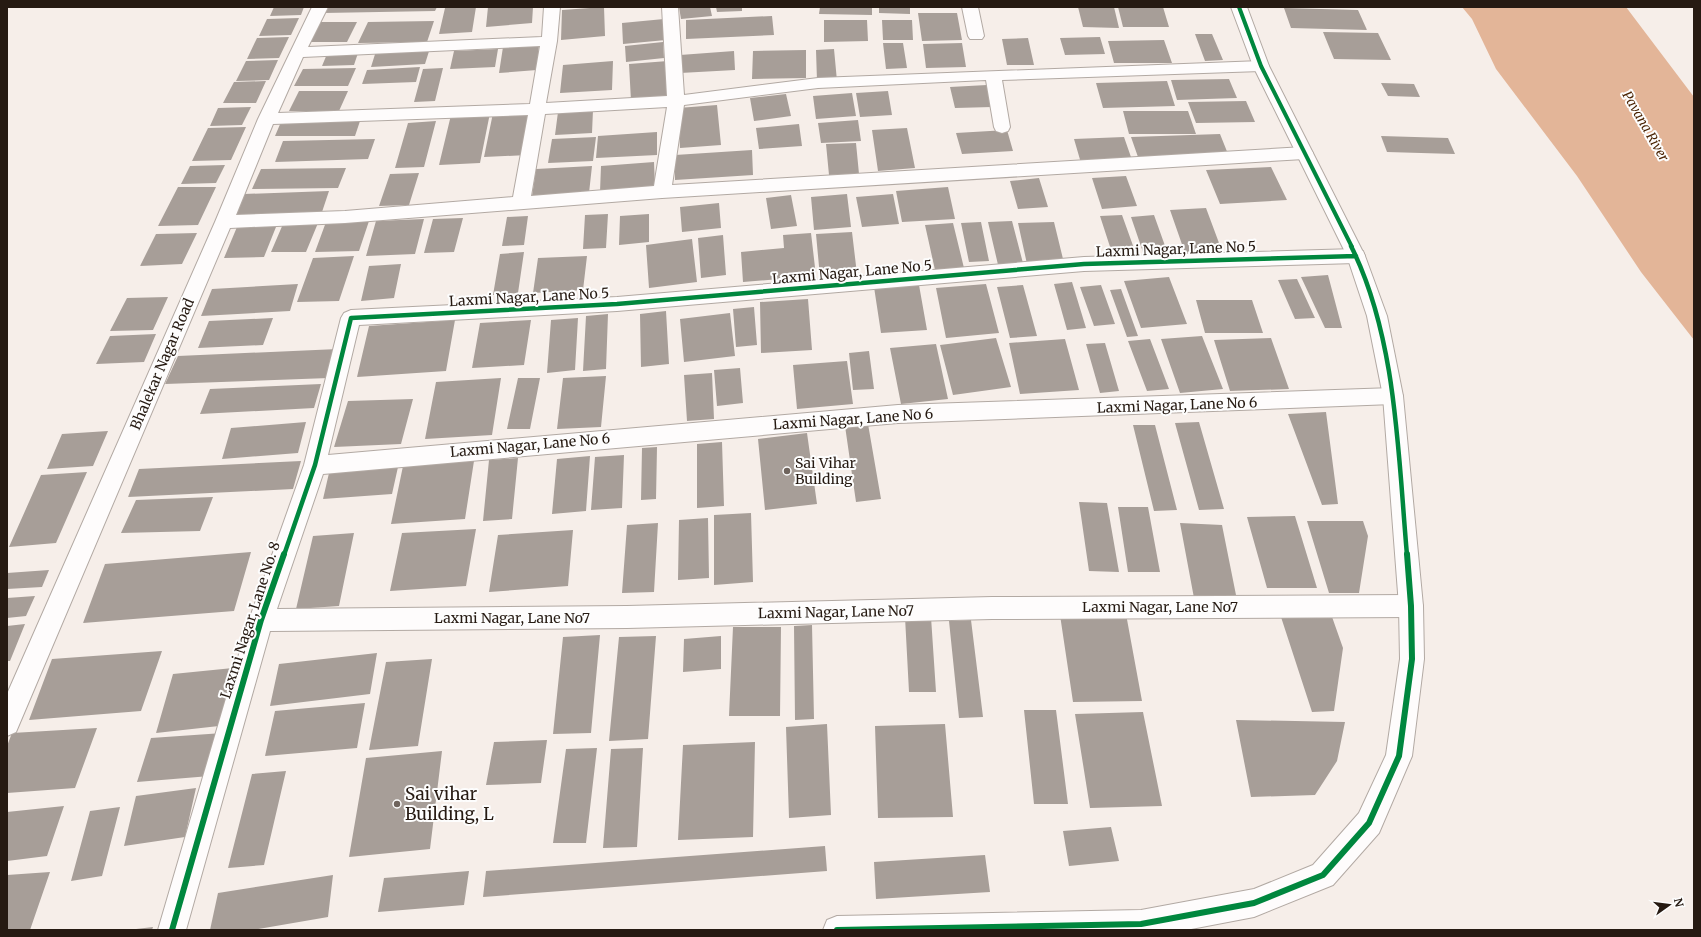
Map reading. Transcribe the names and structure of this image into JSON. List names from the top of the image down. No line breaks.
{"streets":{"street":["Laxmi Nagar, Lane No 5","Bhalekar Nagar Road","Laxmi Nagar, Lane No 6","Laxmi Nagar, Lane No7","Laxmi Nagar, Lane No. 8"]},"crossings":[["Laxmi Nagar, Lane No 5","Laxmi Nagar, Lane No. 8"],["Laxmi Nagar, Lane No 6","Laxmi Nagar, Lane No. 8"],["Laxmi Nagar, Lane No7","Laxmi Nagar, Lane No. 8"]],"water":["Pavana River"],"places":["Sai Vihar Building","Sai vihar Building, L"],"north":"right"}
